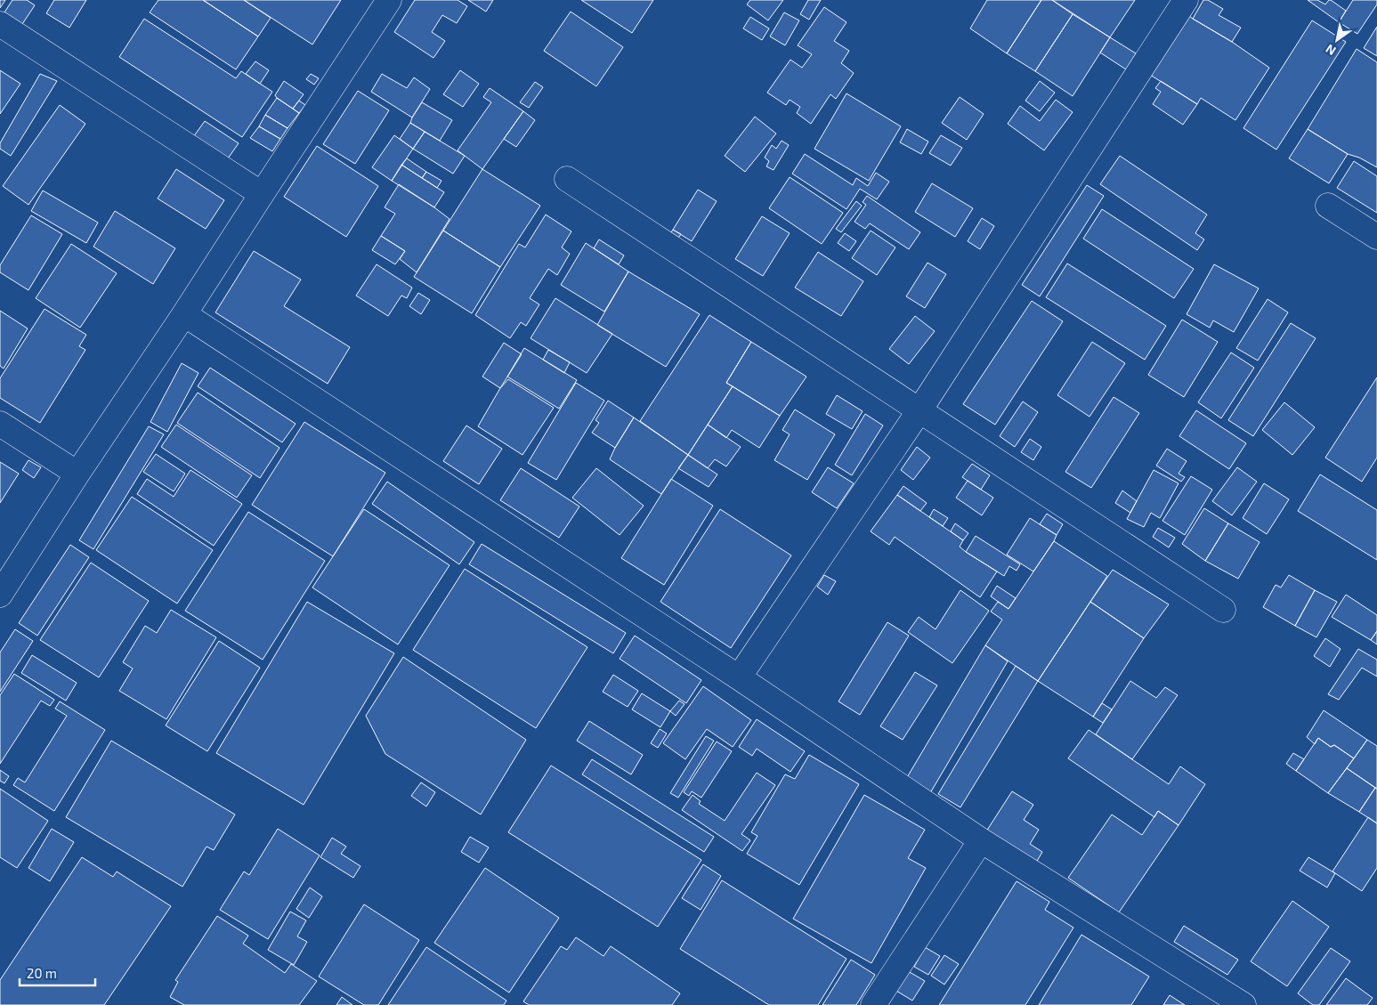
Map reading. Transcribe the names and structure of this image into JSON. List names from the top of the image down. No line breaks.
{"scale_bar":"20 m","north":"bottom left"}
